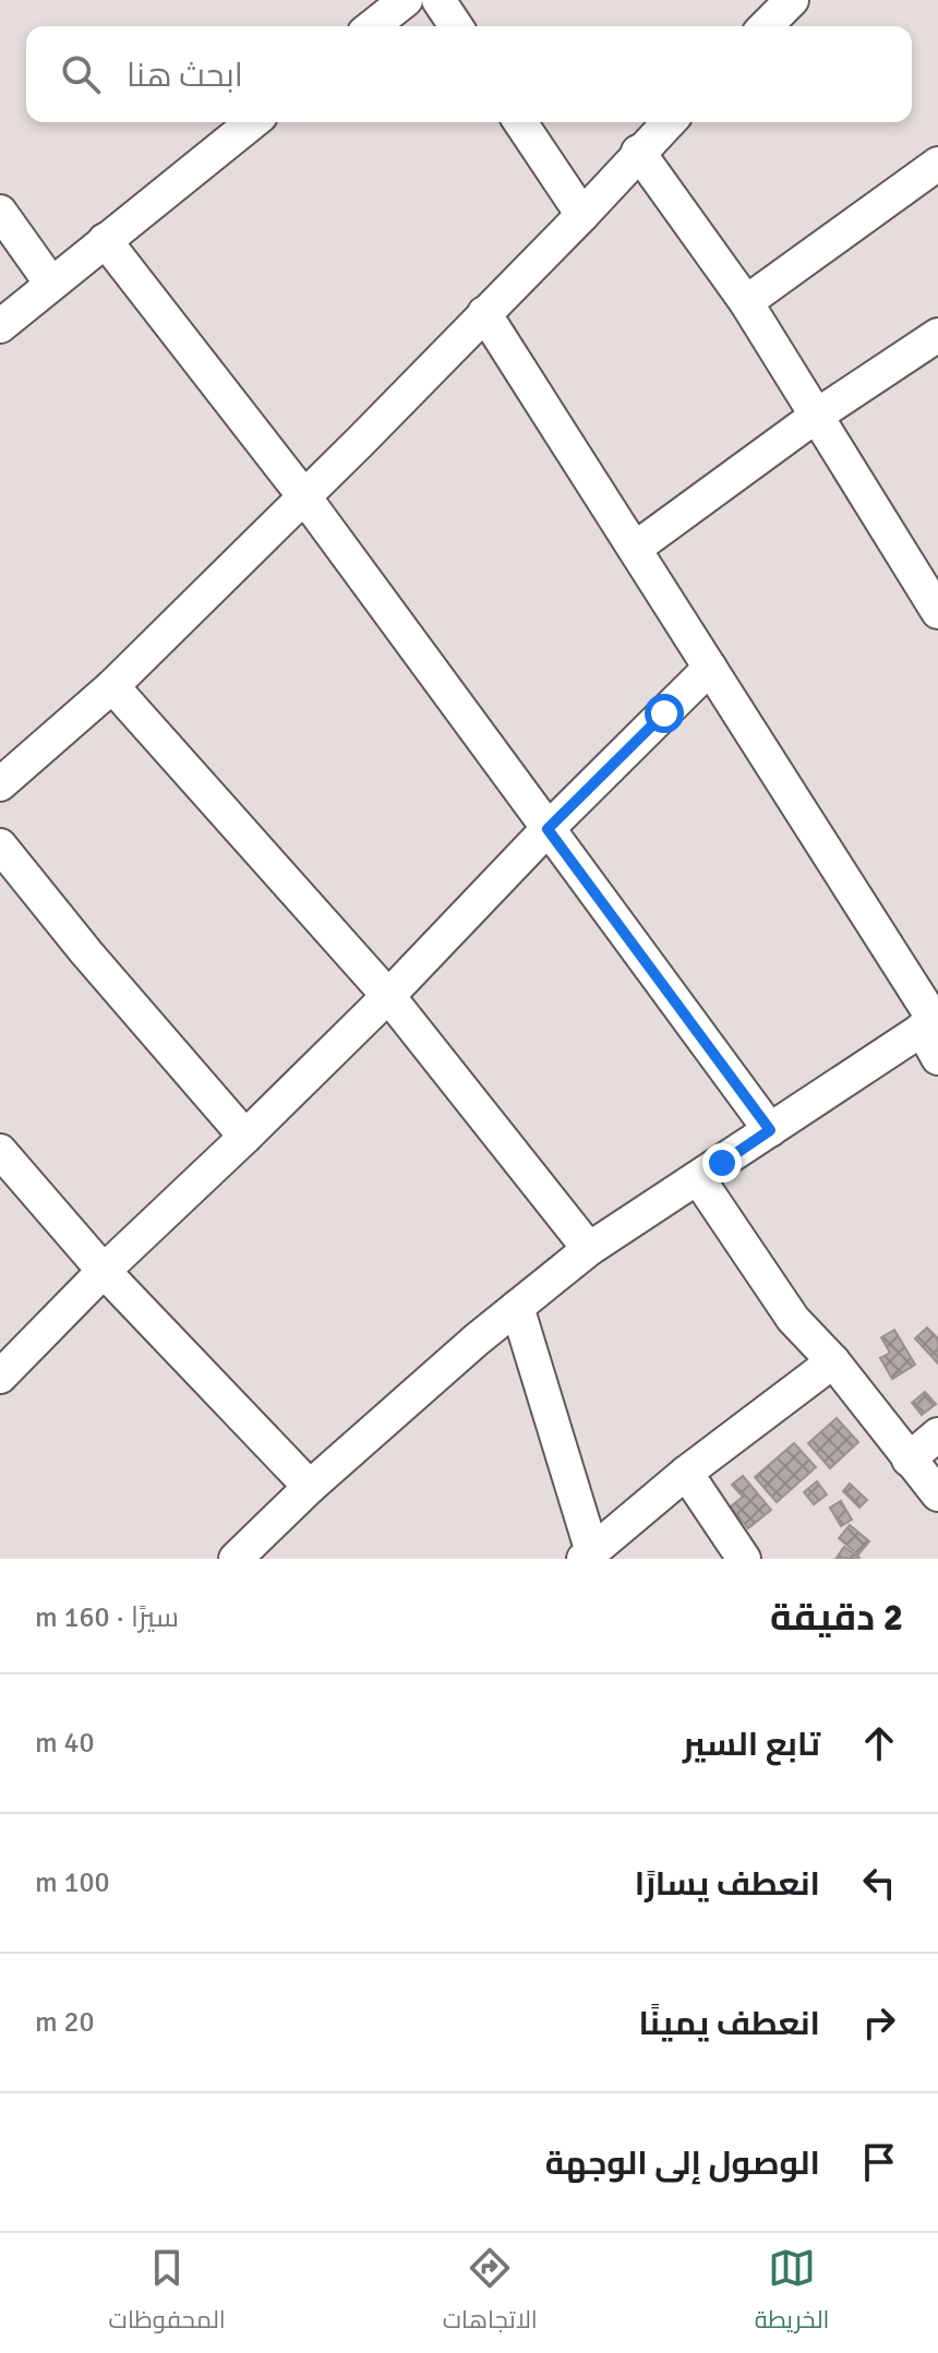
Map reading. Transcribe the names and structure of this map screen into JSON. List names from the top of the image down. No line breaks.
{"page":{"search":"ابحث هنا","heading":["2 دقيقة","سيرًا · 160 m"],"list":[["تابع السير","40 m"],["انعطف يسارًا","100 m"],["انعطف يمينًا","20 m"],"الوصول إلى الوجهة"],"nav":["الخريطة","الاتجاهات","المحفوظات"]}}
